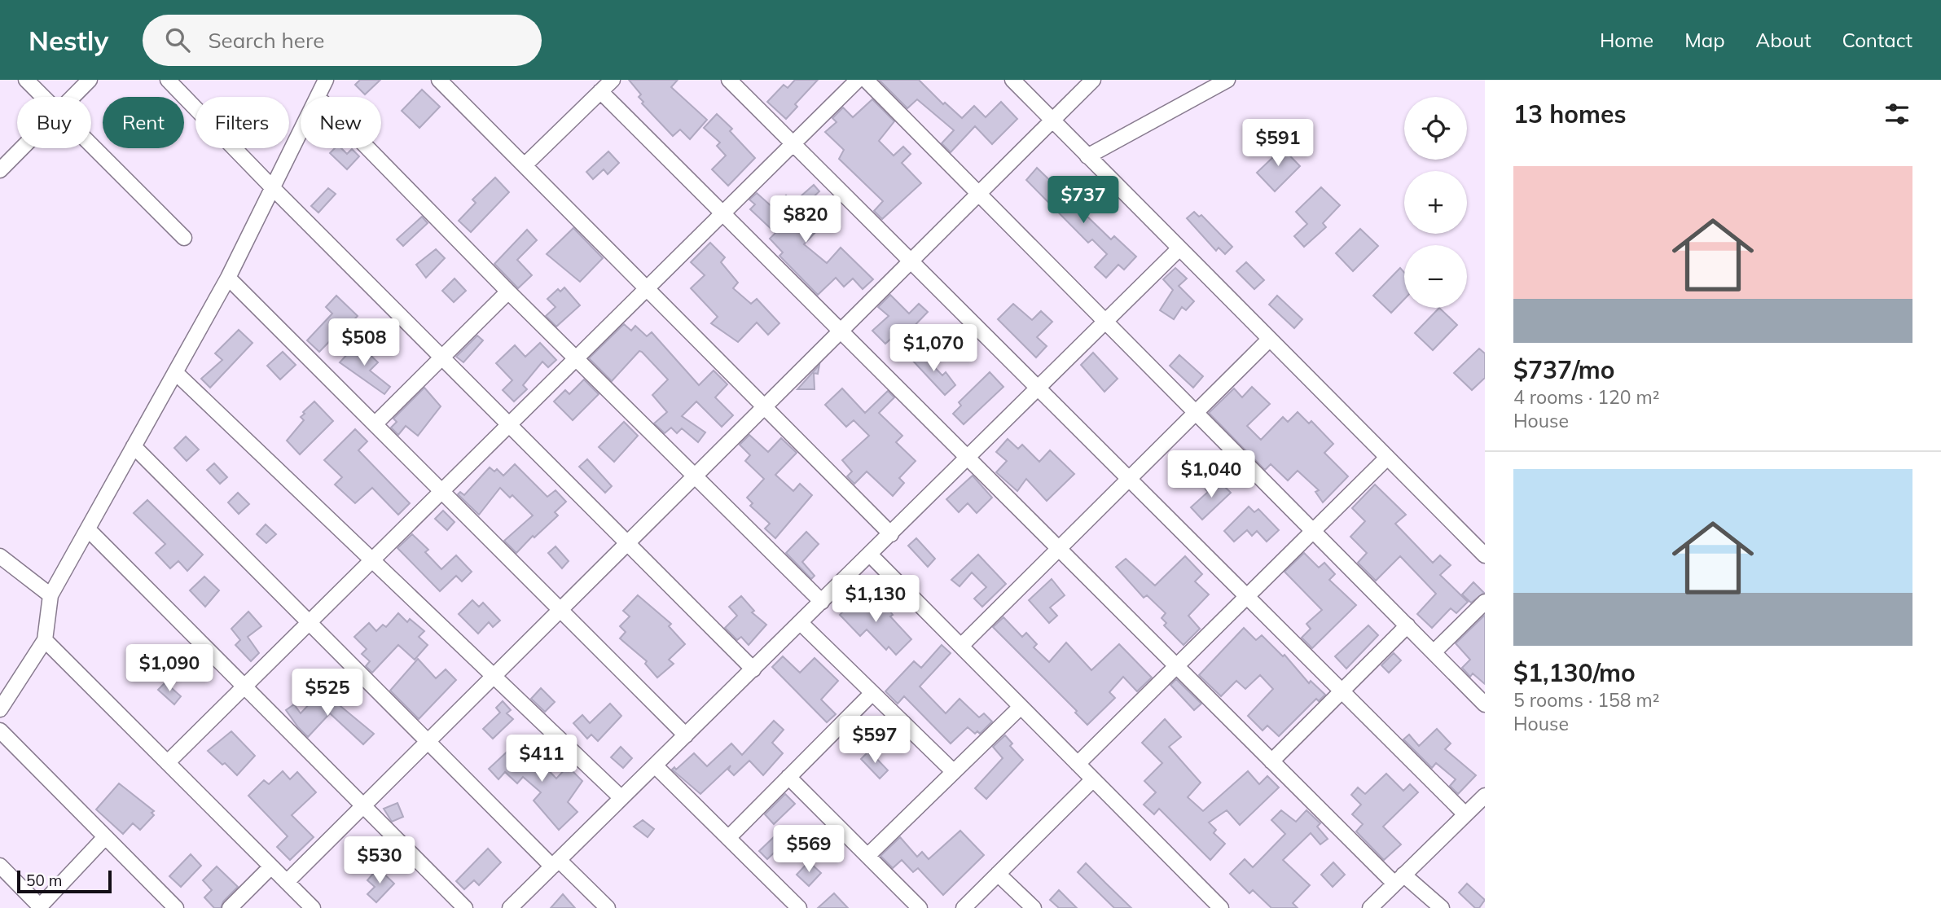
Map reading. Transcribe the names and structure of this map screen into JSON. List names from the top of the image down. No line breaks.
{"scale_bar":"50 m","page":{"header":"Nestly","search":"Search here","nav":["Home","Map","About","Contact"],"heading":"13 homes","map_buttons":["+","−"],"chip":["Buy","Rent","Filters","New"],"price":["$591","$737","$820","$508","$1,070","$1,040","$1,130","$1,090","$525","$597","$411","$569","$530"],"list":[{"name":"$737/mo","note":"4 rooms · 120 m² · House"},{"name":"$1,130/mo","note":"5 rooms · 158 m² · House"}],"scale":"50 m"}}
